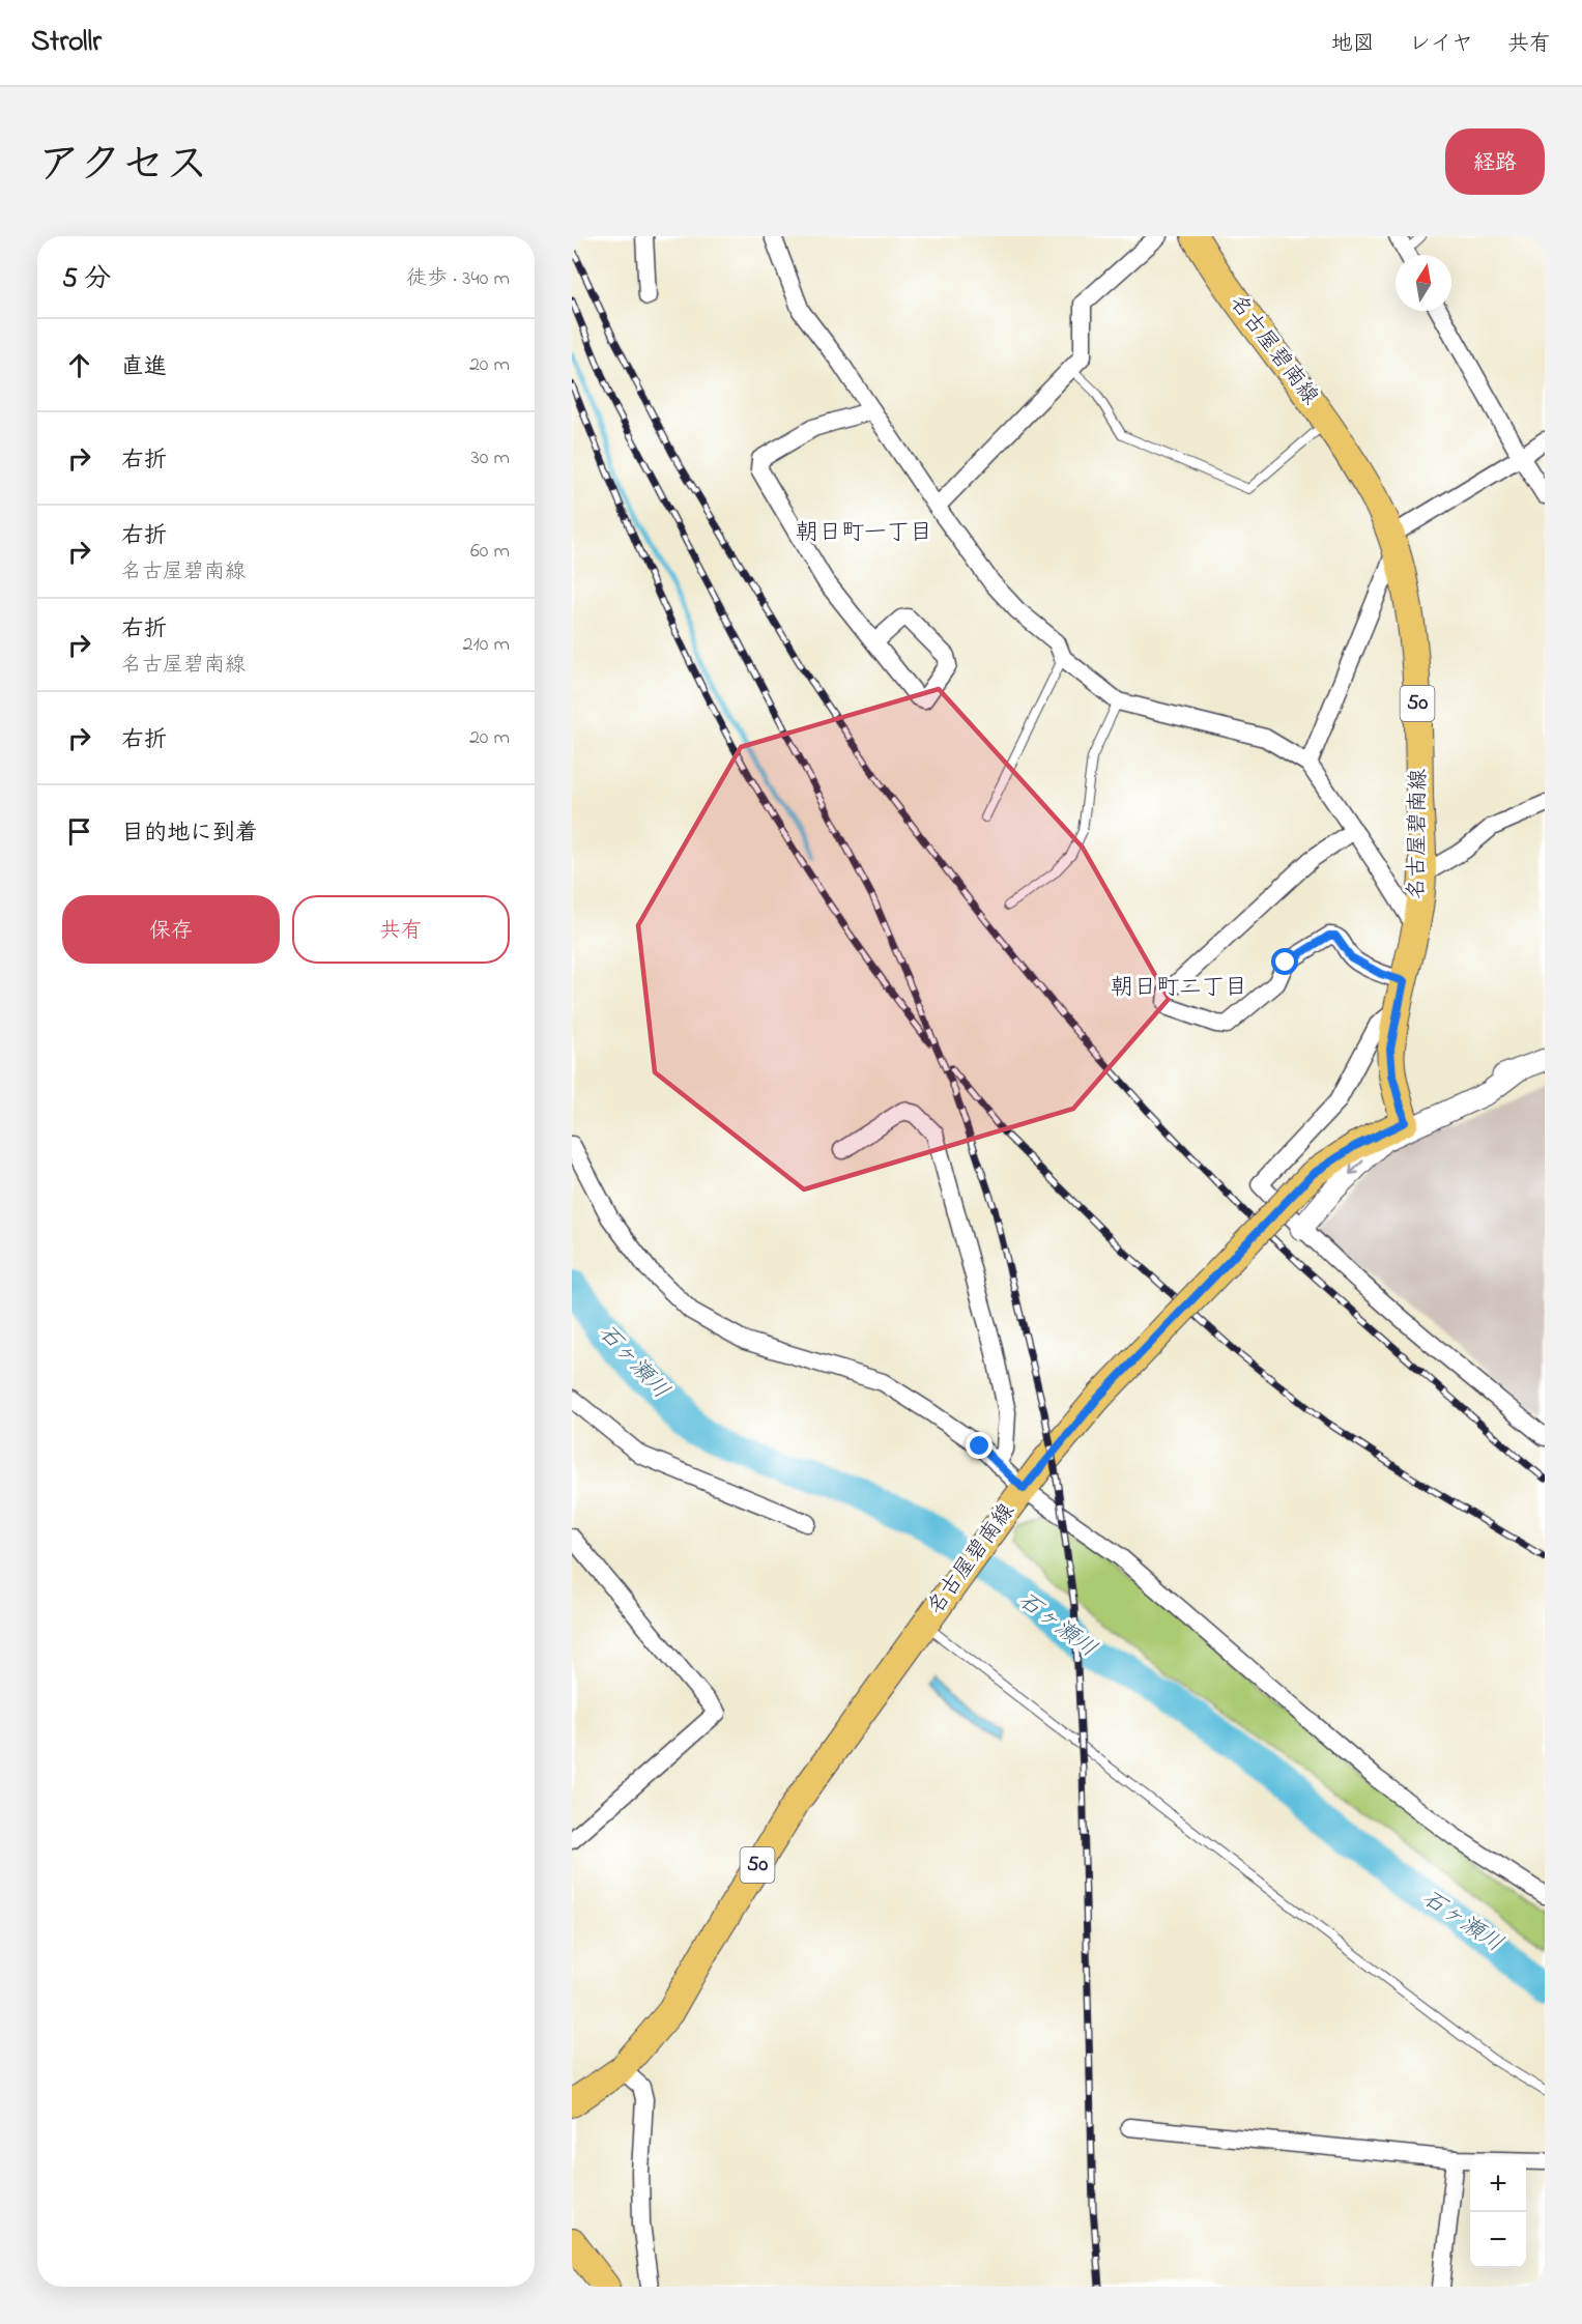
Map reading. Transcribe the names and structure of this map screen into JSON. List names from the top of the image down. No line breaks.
{"streets":{"main road":["名古屋碧南線","50"]},"districts":["朝日町一丁目","朝日町二丁目"],"water":["石ヶ瀬川"],"north":"top","page":{"header":"Strollr","nav":["地図","レイヤ","共有"],"title":"アクセス","buttons":["経路",["保存","共有"]],"heading":["5 分","徒歩 · 340 m"],"list":[["直進","20 m"],["右折","30 m"],["右折","名古屋碧南線","60 m"],["右折","名古屋碧南線","210 m"],["右折","20 m"],"目的地に到着"],"map_buttons":["+","−"]}}
